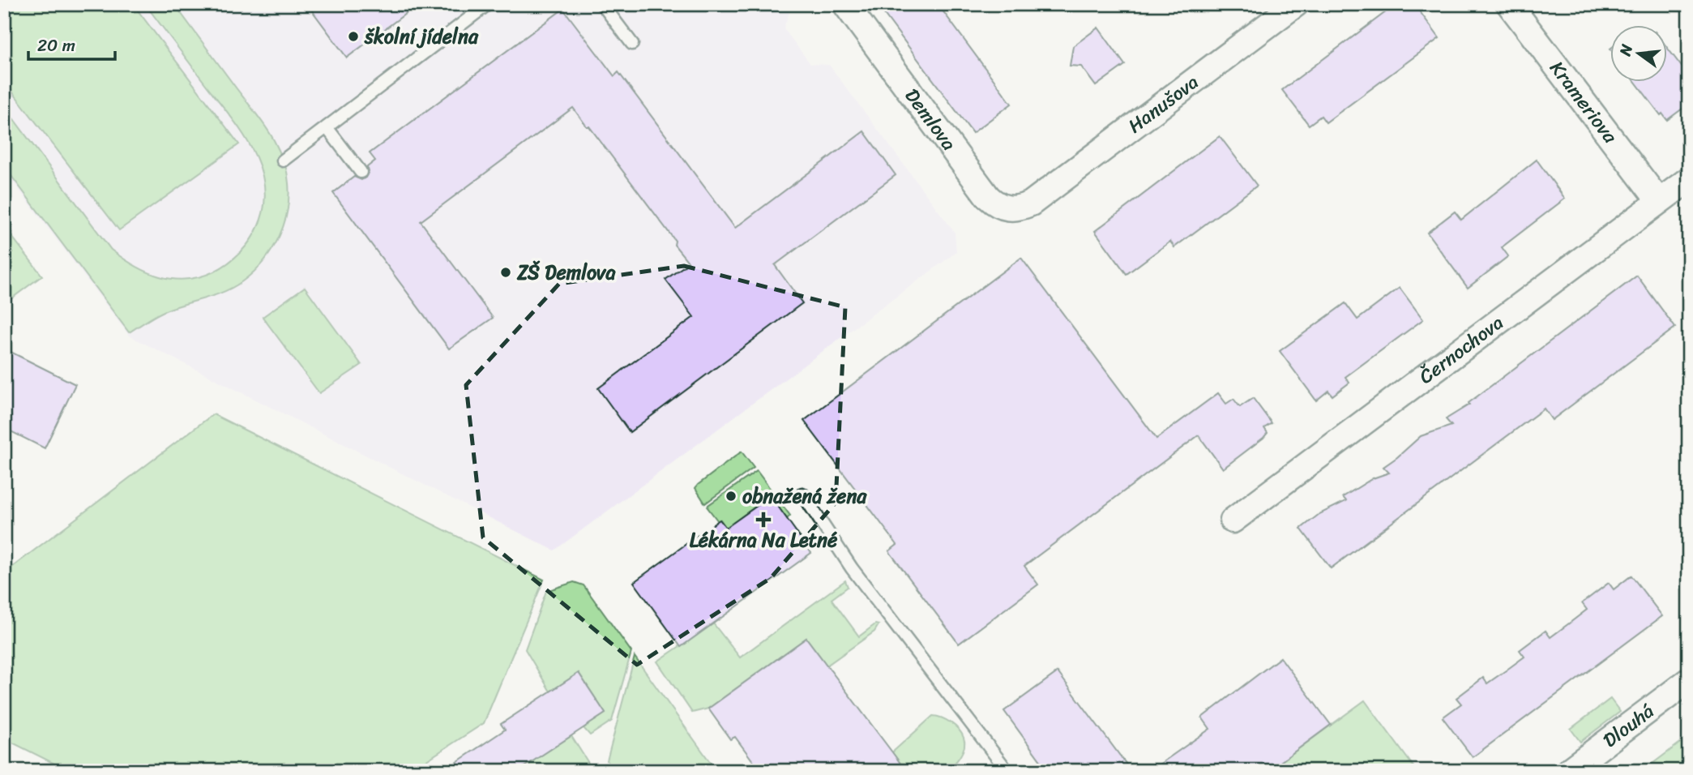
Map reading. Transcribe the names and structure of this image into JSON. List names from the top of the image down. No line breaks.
{"streets":{"street":["Krameriova","Hanušova","Demlova","Černochova","Dlouhá"]},"crossings":[["Krameriova","Černochova"],["Hanušova","Demlova"]],"places":{"other":["školní jídelna","ZŠ Demlova","obnažená žena"],"health":["Lékárna Na Letné"]},"scale_bar":"20 m","north":"left"}
